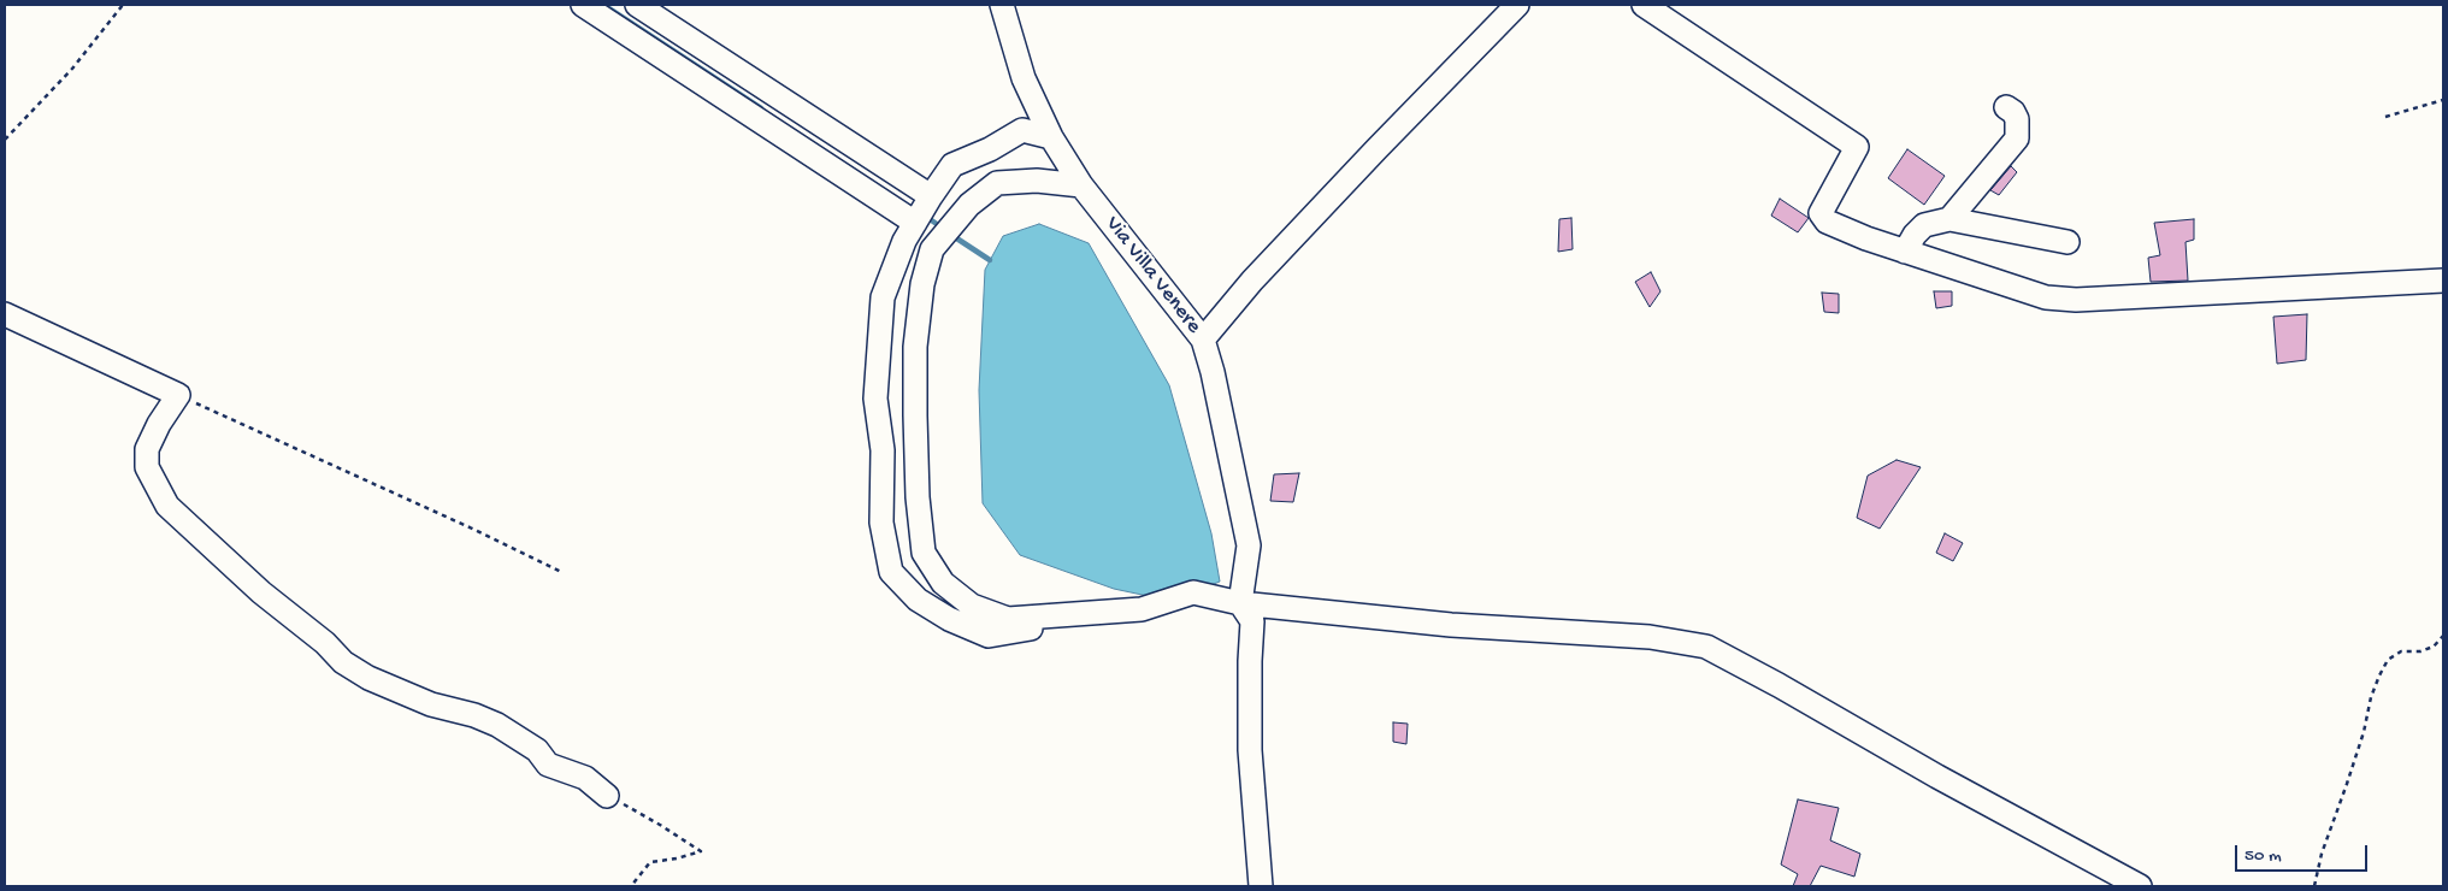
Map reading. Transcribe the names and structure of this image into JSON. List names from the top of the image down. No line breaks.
{"streets":{"street":["Via Villa Venere"]},"scale_bar":"50 m"}
